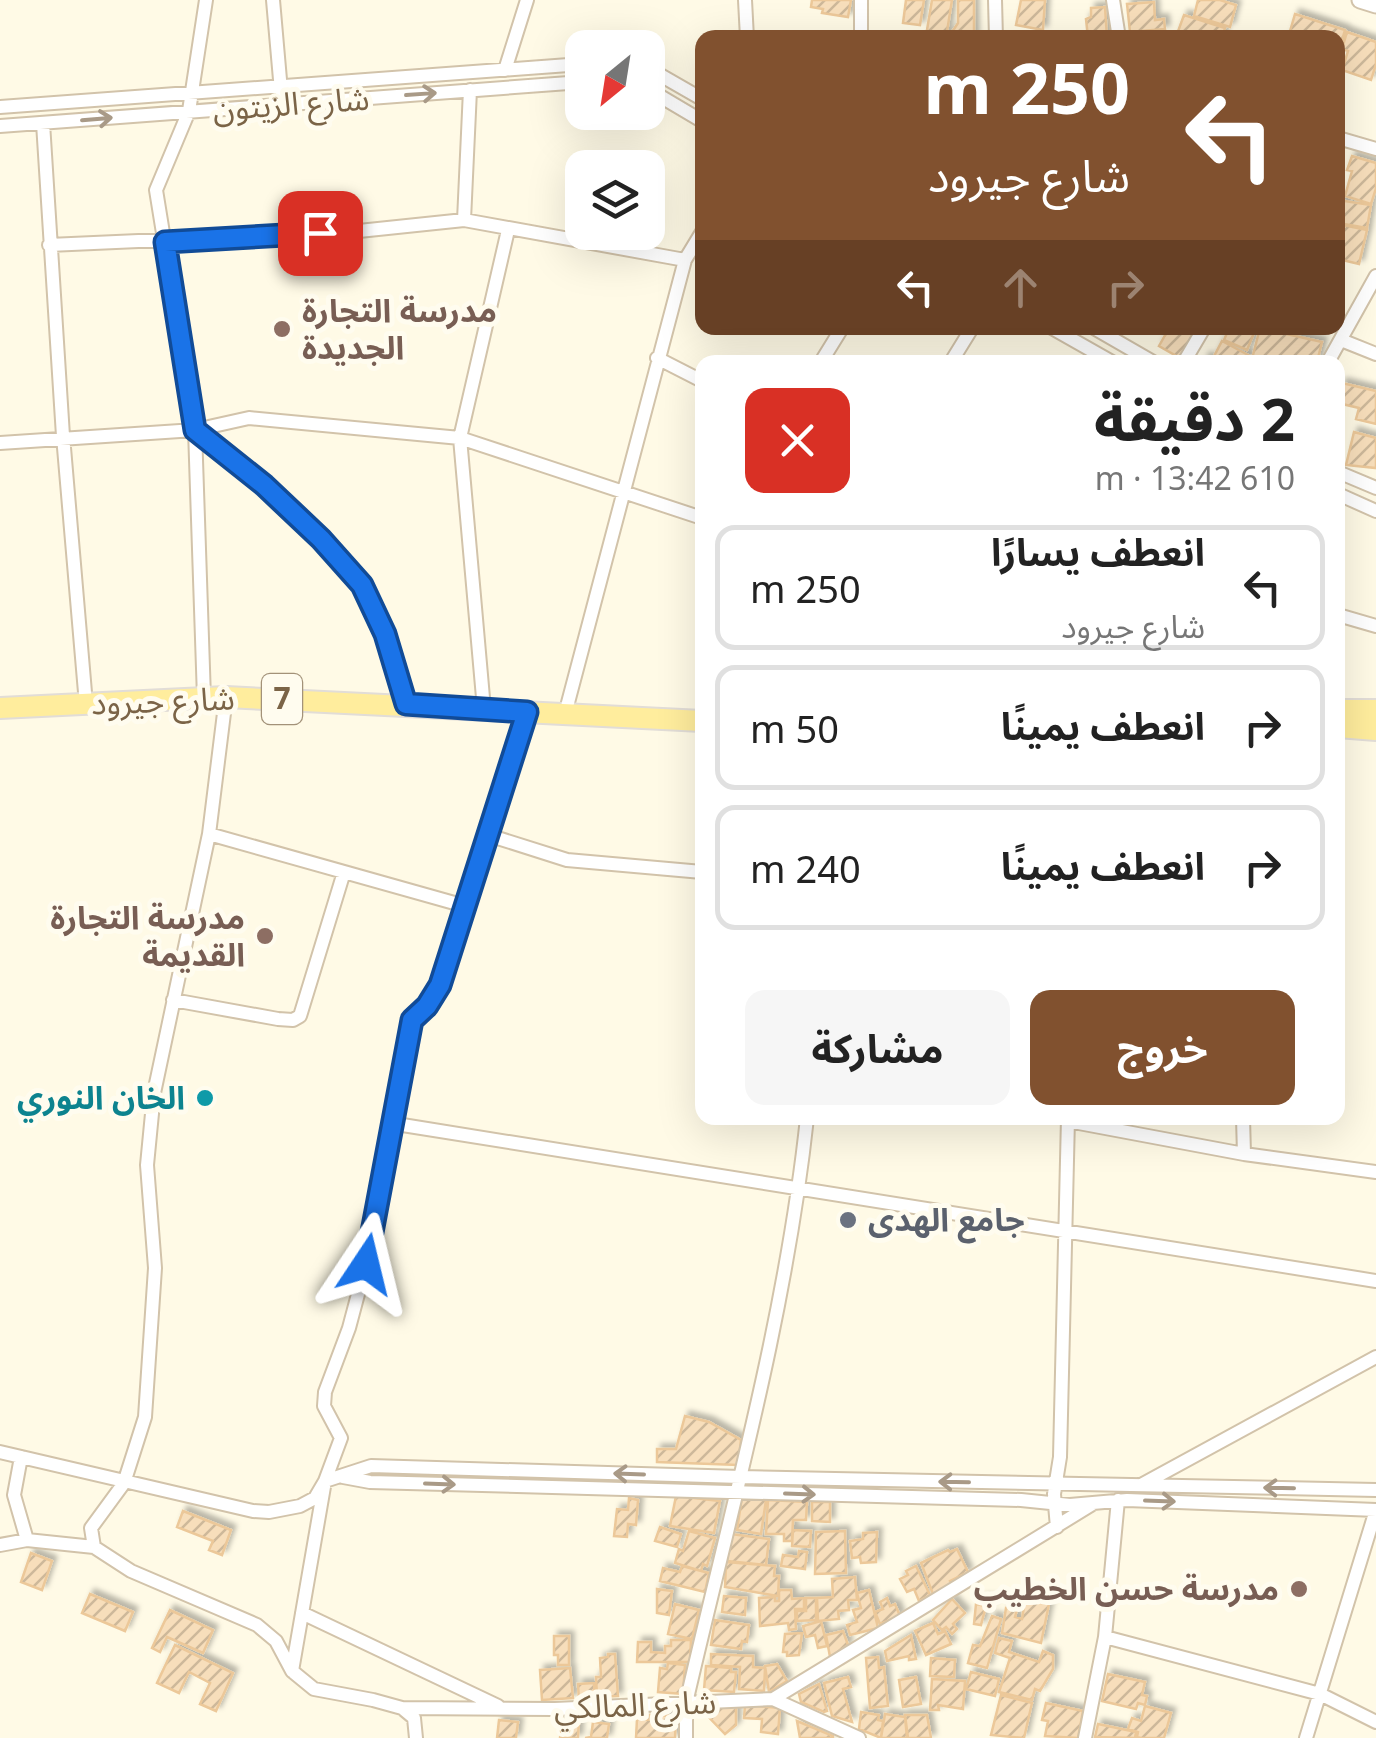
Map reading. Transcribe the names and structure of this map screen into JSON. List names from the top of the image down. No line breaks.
{"streets":{"main road":["7","شارع جيرود"],"street":["شارع الزيتون","شارع المالكي"]},"places":["مدرسة التجارة الجديدة","مدرسة التجارة القديمة","الخان النوري","جامع الهدى","مدرسة حسن الخطيب"],"north":"bottom left","page":{"turn":["250 m","شارع جيرود"],"heading":["2 دقيقة","610 m · 13:42"],"list":[{"name":"انعطف يسارًا","note":"شارع جيرود","value":"250 m"},{"name":"انعطف يمينًا","value":"50 m"},{"name":"انعطف يمينًا","value":"240 m"}],"buttons":["خروج","مشاركة"]}}
